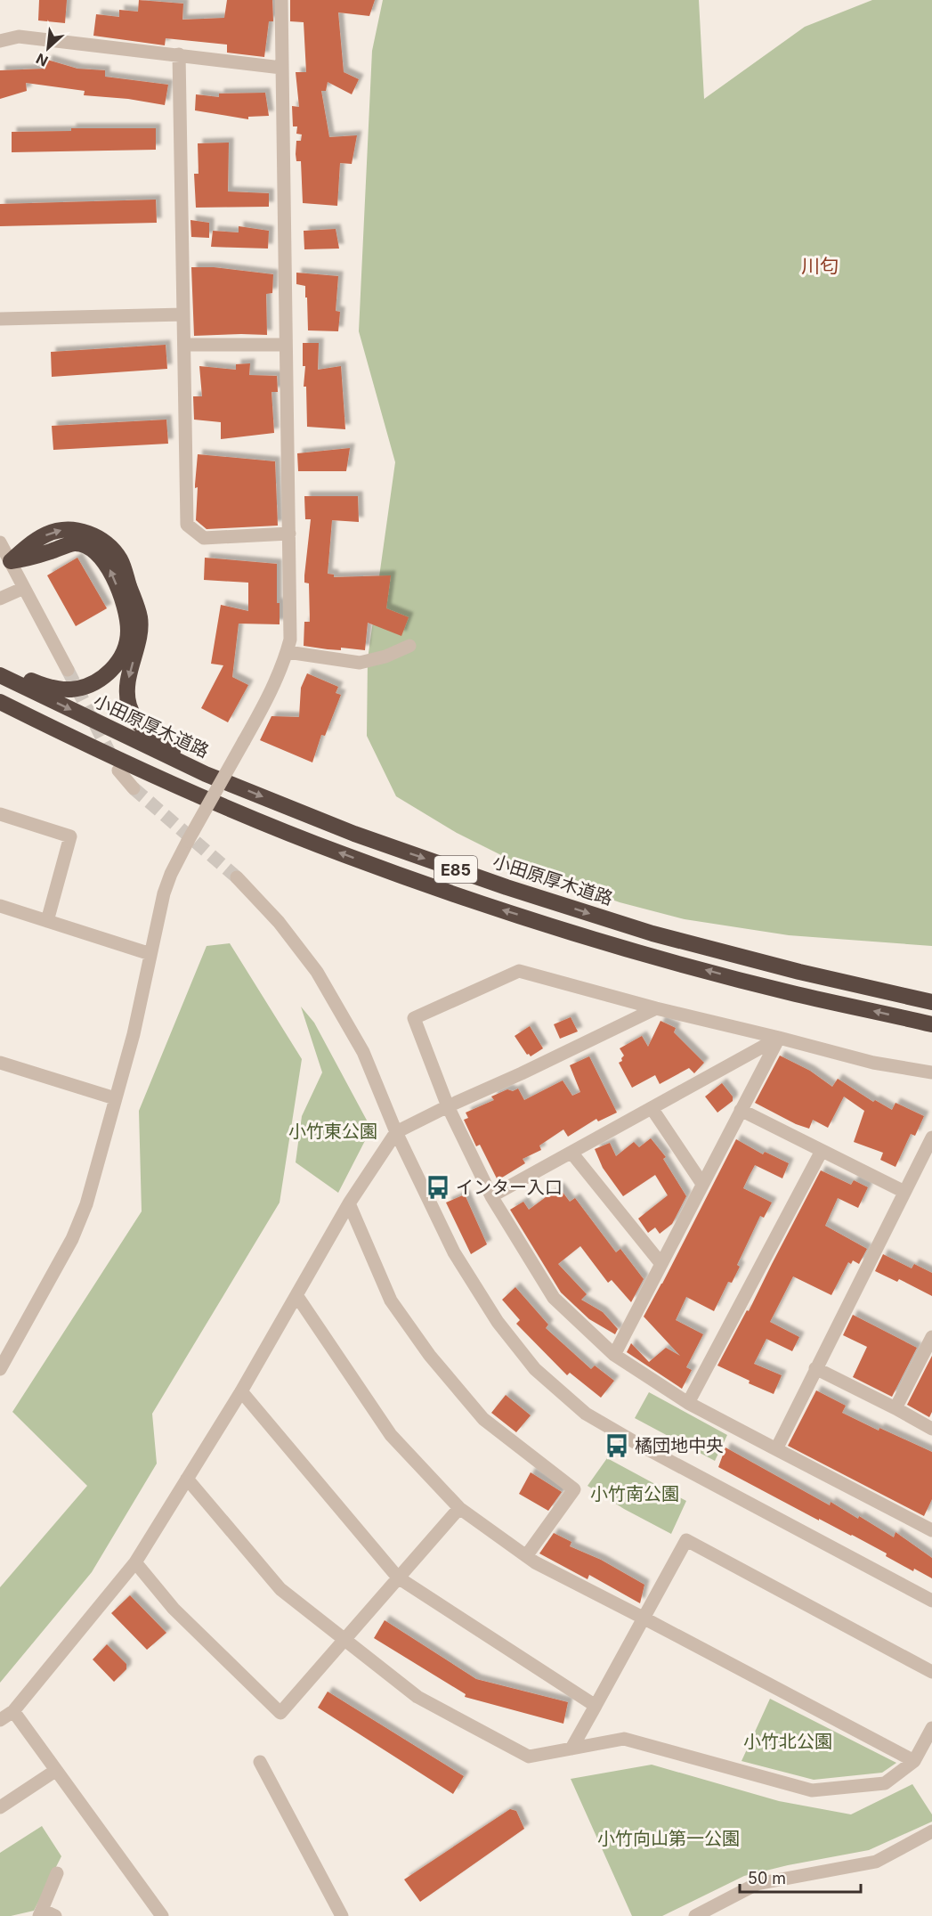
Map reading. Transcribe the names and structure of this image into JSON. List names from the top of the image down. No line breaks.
{"streets":{"highway":["小田原厚木道路","E85"]},"districts":["川匂"],"parks":["小竹東公園","小竹南公園","小竹北公園","小竹向山第一公園"],"places":{"bus stop":["インター入口","橘団地中央"]},"scale_bar":"50 m","north":"bottom left"}
